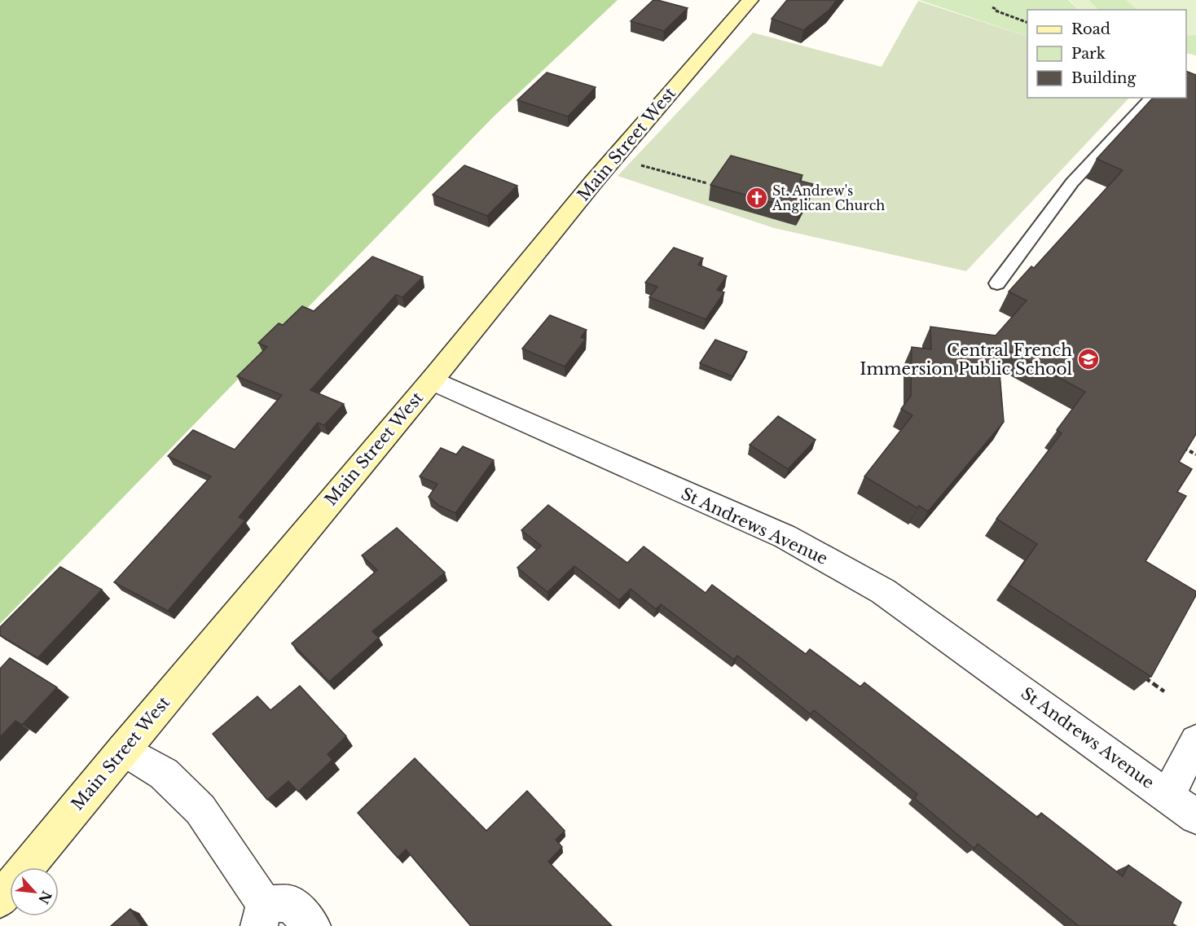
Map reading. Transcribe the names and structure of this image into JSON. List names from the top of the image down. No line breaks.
{"streets":{"main road":["Main Street West"],"street":["St Andrews Avenue"]},"crossings":[["Main Street West","St Andrews Avenue"]],"places":{"church":["St. Andrew's Anglican Church"],"school or university":["Central French Immersion Public School"]},"legend":["Road","Park","Building"],"north":"bottom right"}
